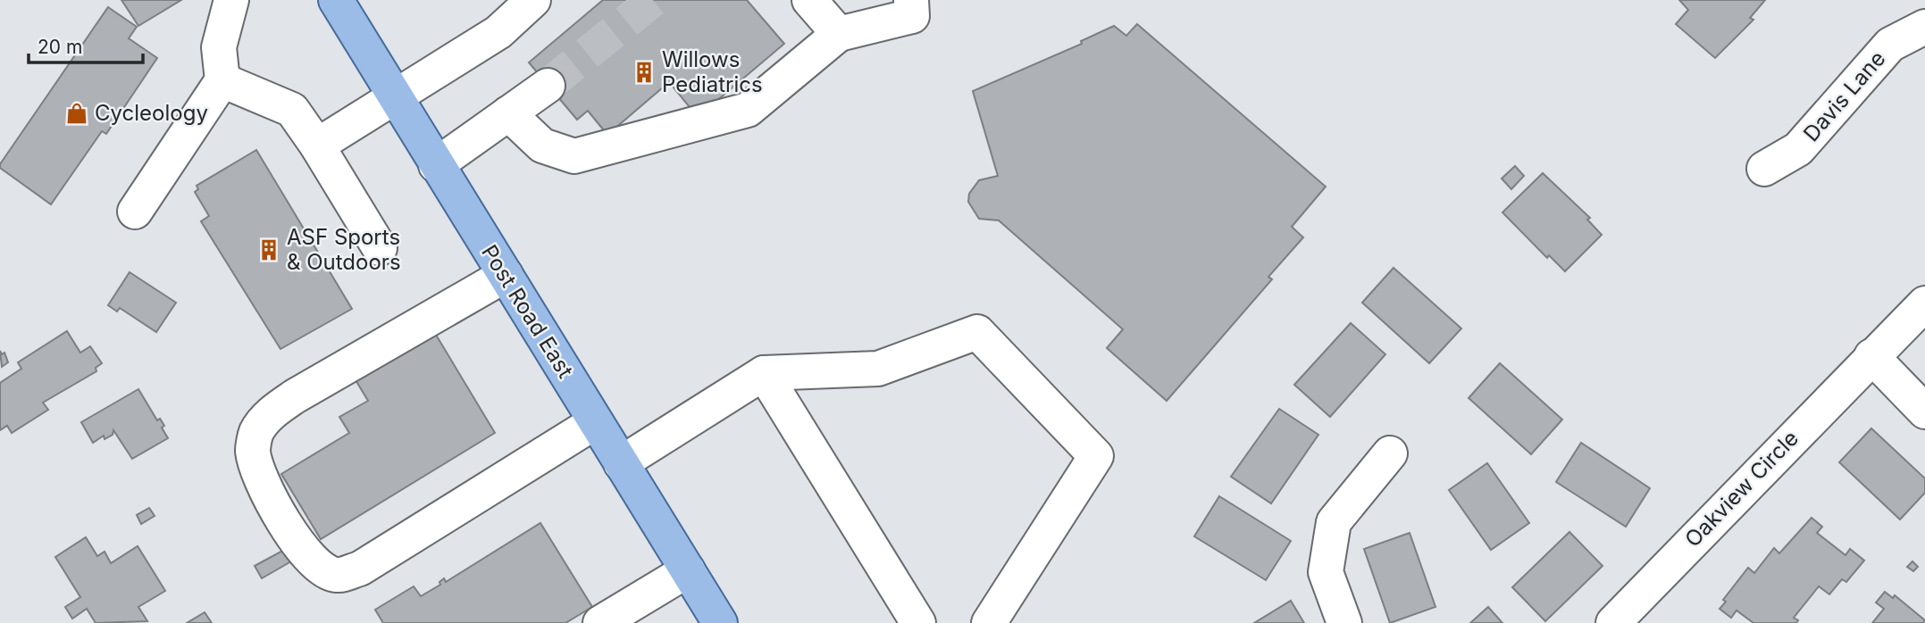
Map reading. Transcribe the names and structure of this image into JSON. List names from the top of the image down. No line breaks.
{"streets":{"main road":["Post Road East"],"street":["Davis Lane","Oakview Circle"]},"places":{"building":["Willows Pediatrics","ASF Sports & Outdoors"],"shop":["Cycleology"]},"scale_bar":"20 m"}
